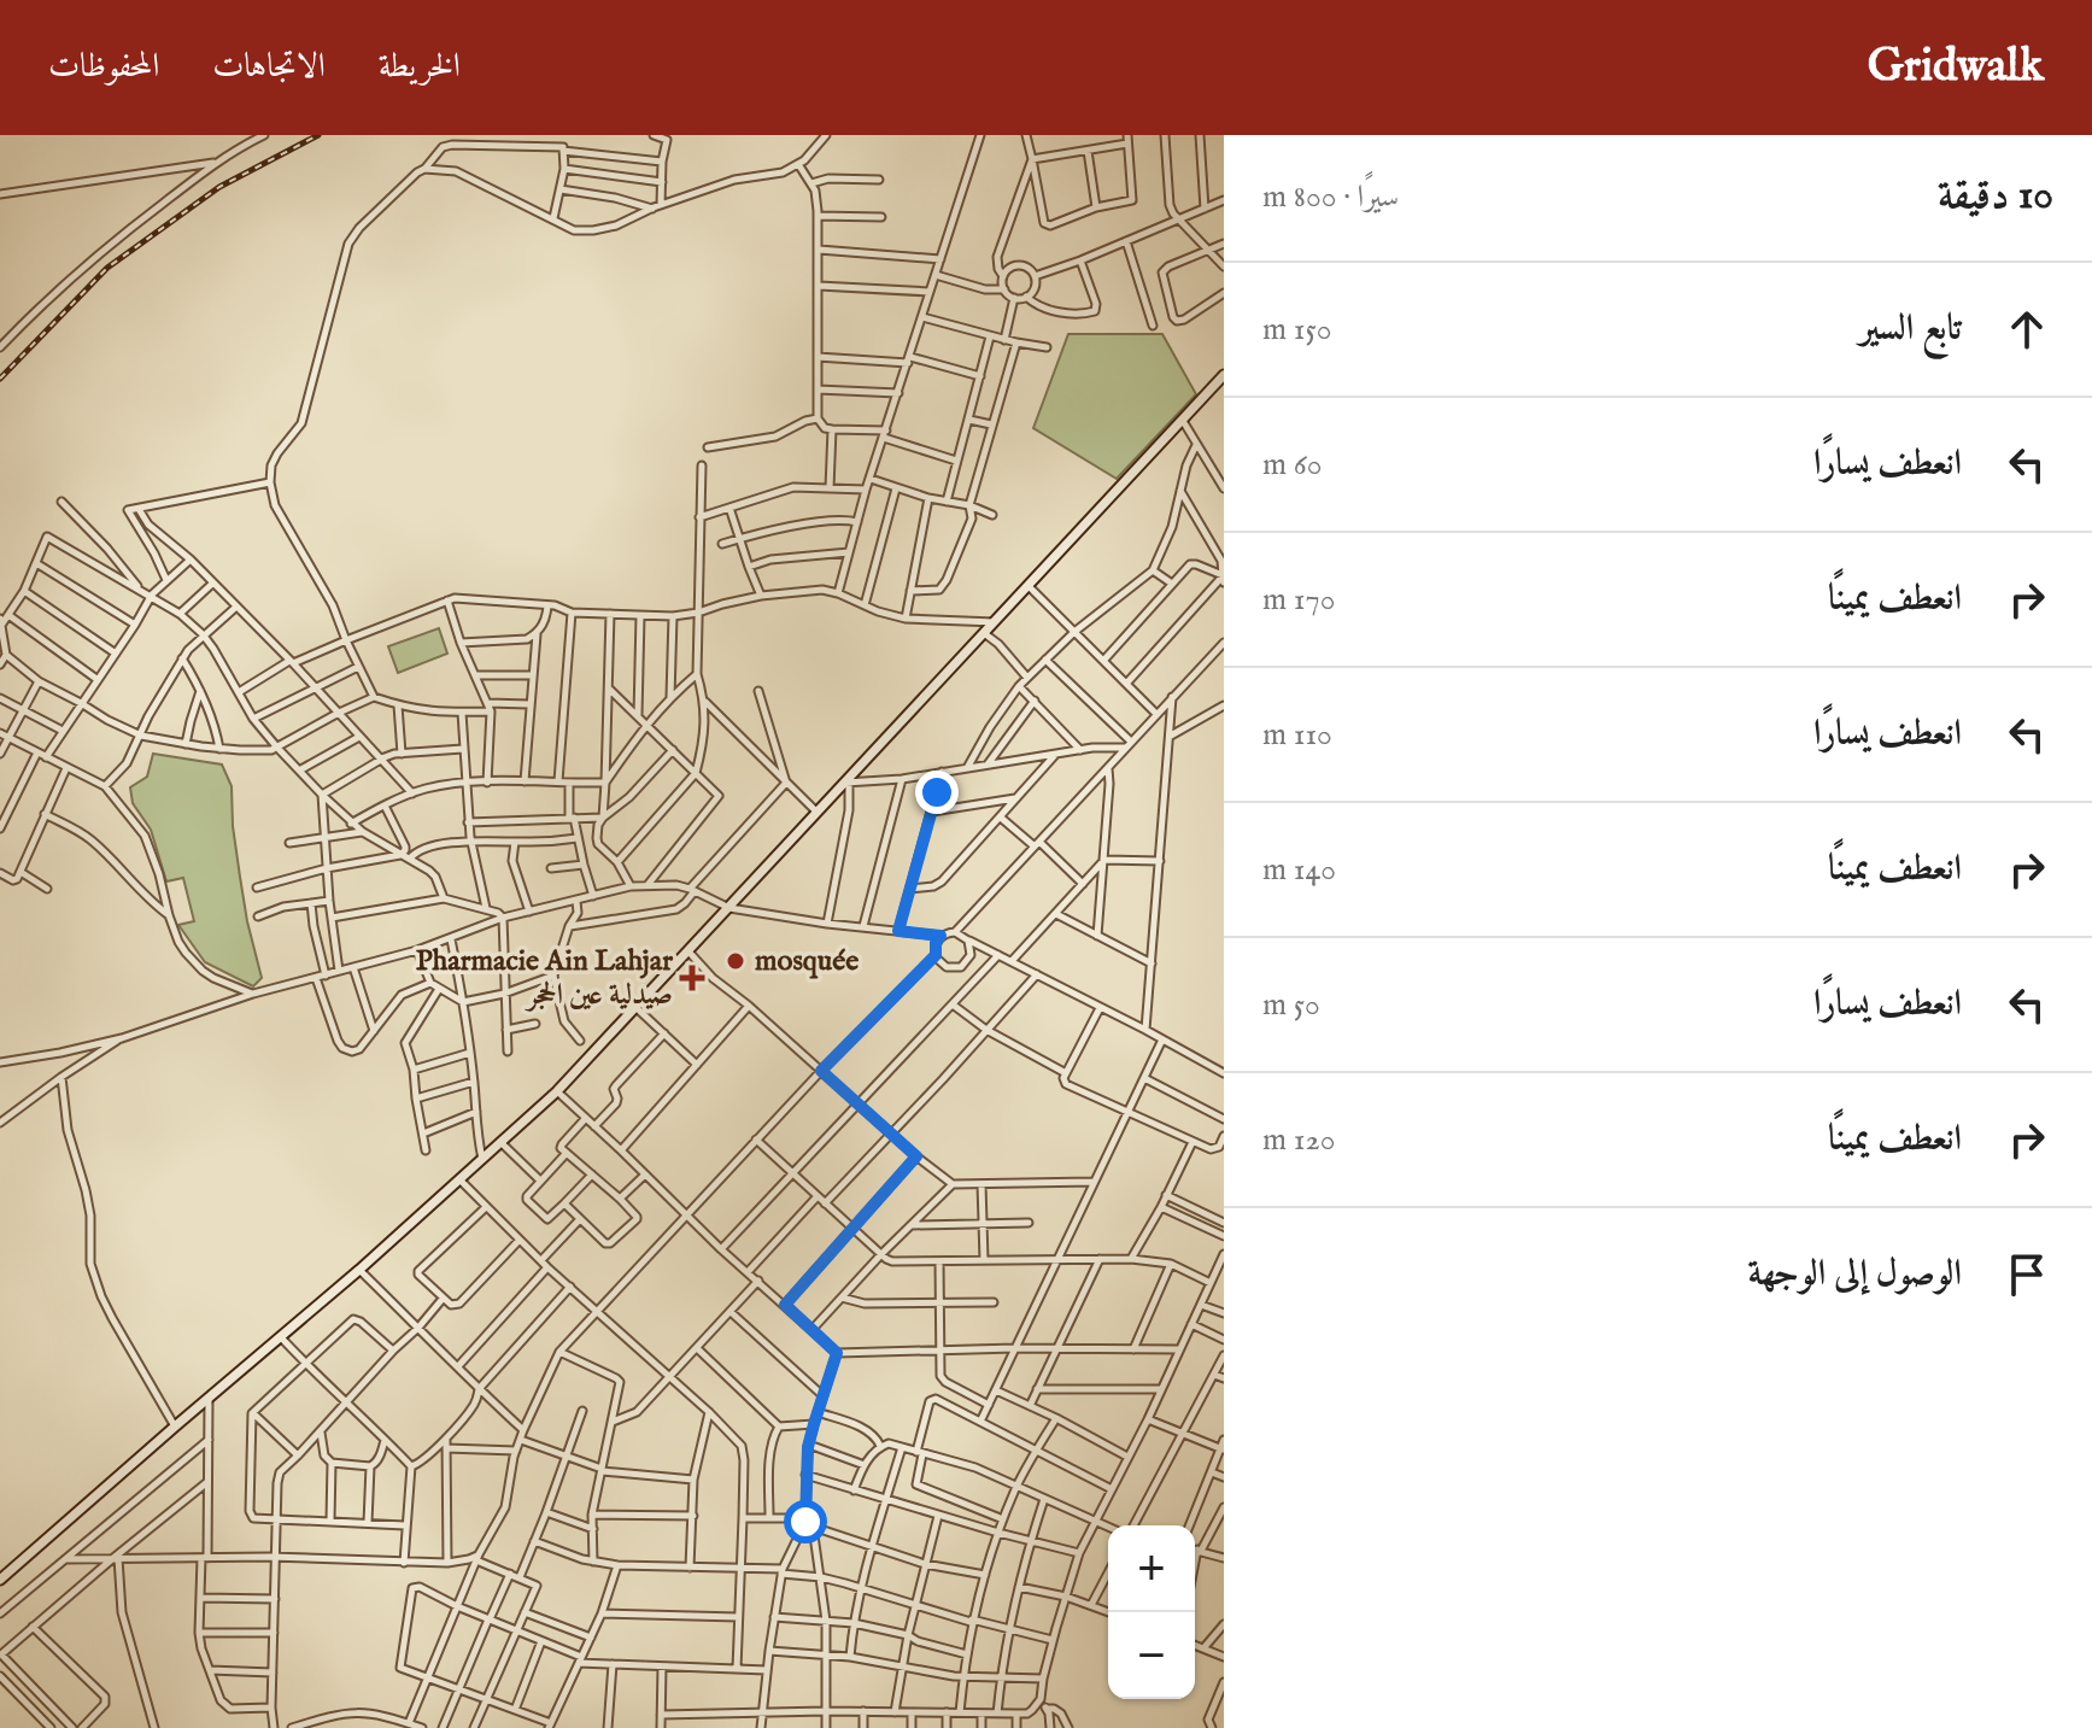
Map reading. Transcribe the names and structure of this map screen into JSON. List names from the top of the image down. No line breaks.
{"places":{"other":["mosquée"],"health":["Pharmacie Ain Lahjar صيدلية عين الحجر"]},"page":{"header":"Gridwalk","nav":["الخريطة","الاتجاهات","المحفوظات"],"heading":["10 دقيقة","سيرًا · 800 m"],"list":[["تابع السير","150 m"],["انعطف يسارًا","60 m"],["انعطف يمينًا","170 m"],["انعطف يسارًا","110 m"],["انعطف يمينًا","140 m"],["انعطف يسارًا","50 m"],["انعطف يمينًا","120 m"],"الوصول إلى الوجهة"],"map_buttons":["+","−"]}}
